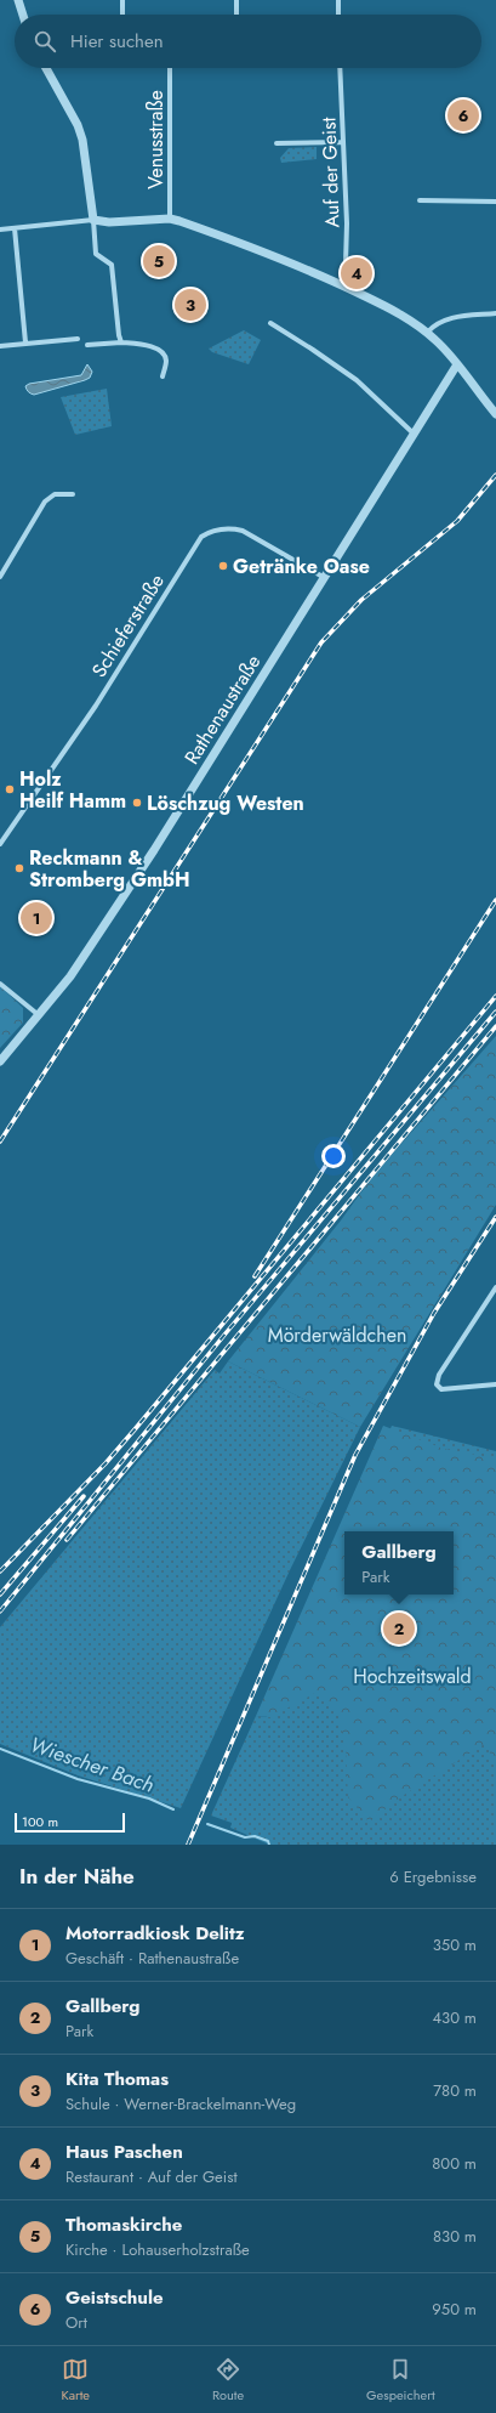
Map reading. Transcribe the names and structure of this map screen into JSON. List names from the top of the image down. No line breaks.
{"streets":{"street":["Venusstraße","Auf der Geist","Schieferstraße","Rathenaustraße"]},"crossings":[["Schieferstraße","Rathenaustraße"]],"water":["Wiescher Bach"],"parks":["Mörderwäldchen","Hochzeitswald"],"places":["Getränke Oase","Holz Heilf Hamm","Löschzug Westen","Reckmann & Stromberg GmbH"],"scale_bar":"100 m","page":{"search":"Hier suchen","pins":["6","5","4","3","1","2"],"popup":["Gallberg","Park"],"scale":"100 m","heading":["In der Nähe","6 Ergebnisse"],"list":[{"mark":"1","name":"Motorradkiosk Delitz","note":"Geschäft · Rathenaustraße","value":"350 m"},{"mark":"2","name":"Gallberg","note":"Park","value":"430 m"},{"mark":"3","name":"Kita Thomas","note":"Schule · Werner-Brackelmann-Weg","value":"780 m"},{"mark":"4","name":"Haus Paschen","note":"Restaurant · Auf der Geist","value":"800 m"},{"mark":"5","name":"Thomaskirche","note":"Kirche · Lohauserholzstraße","value":"830 m"},{"mark":"6","name":"Geistschule","note":"Ort","value":"950 m"}],"nav":["Karte","Route","Gespeichert"]}}
